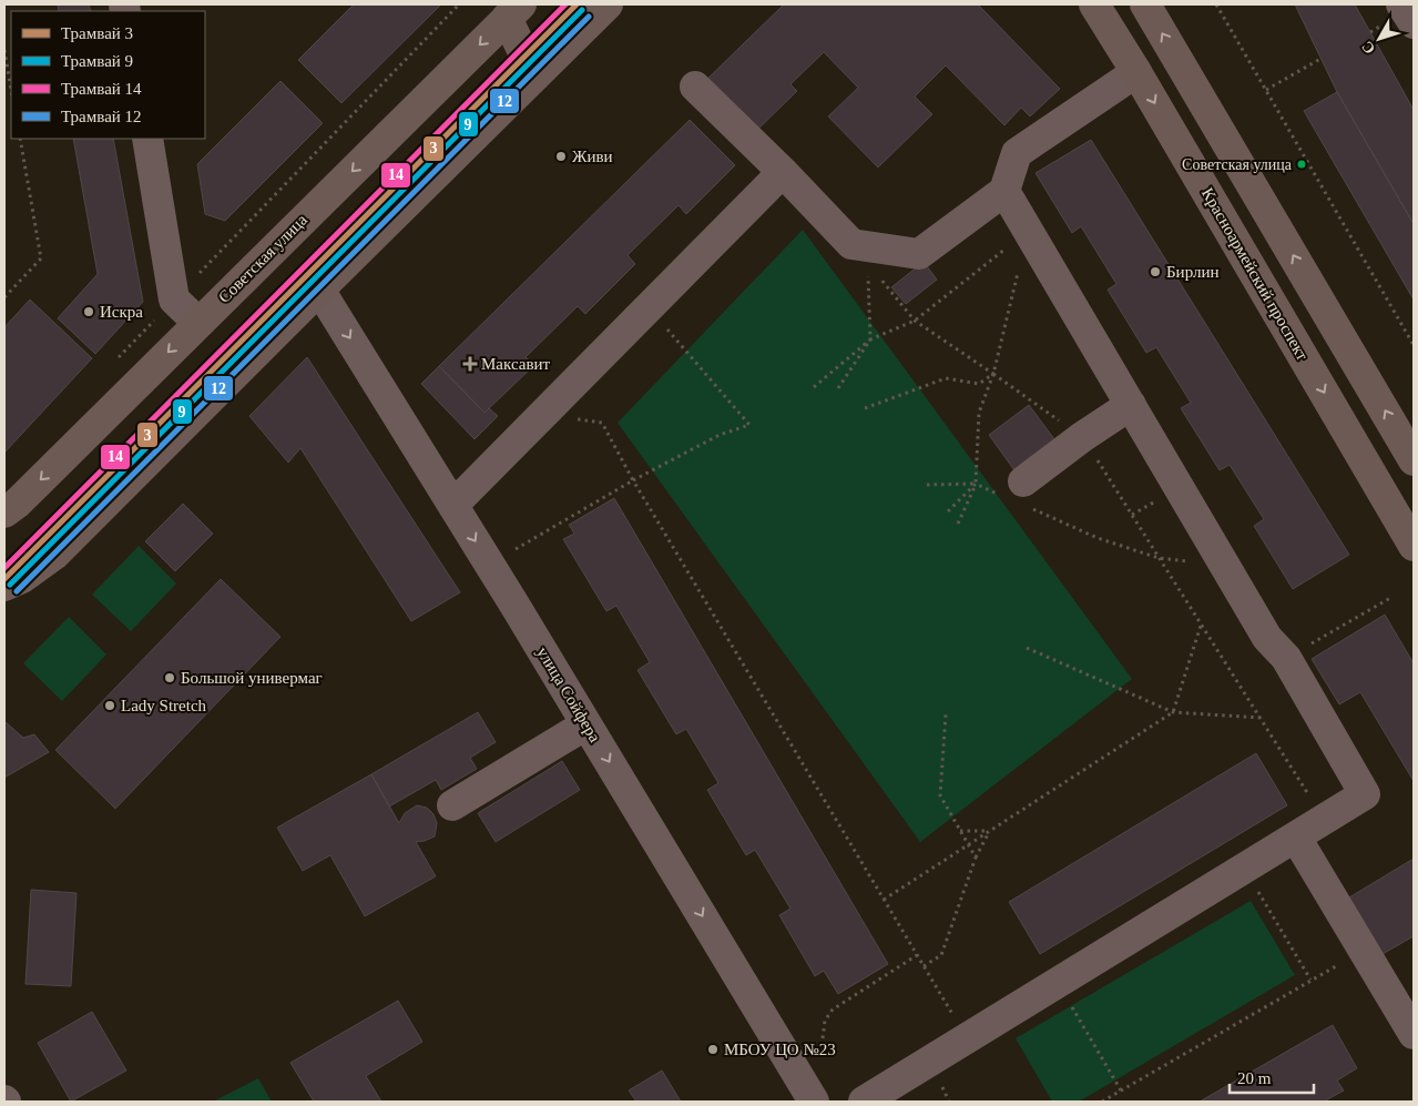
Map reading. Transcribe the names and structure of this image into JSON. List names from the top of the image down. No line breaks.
{"streets":{"main road":["Советская улица","Красноармейский проспект"],"street":["улица Сойфера"]},"one_way":["улица Сойфера"],"places":{"other":["Живи","Советская улица","Бирлин","Искра","Большой универмаг","Lady Stretch","МБОУ ЦО №23"],"health":["Максавит"]},"lines":["tram line 3","tram line 14","tram line 9","tram line 12"],"legend":["Трамвай 3","Трамвай 9","Трамвай 14","Трамвай 12"],"scale_bar":"20 m","north":"bottom left"}
